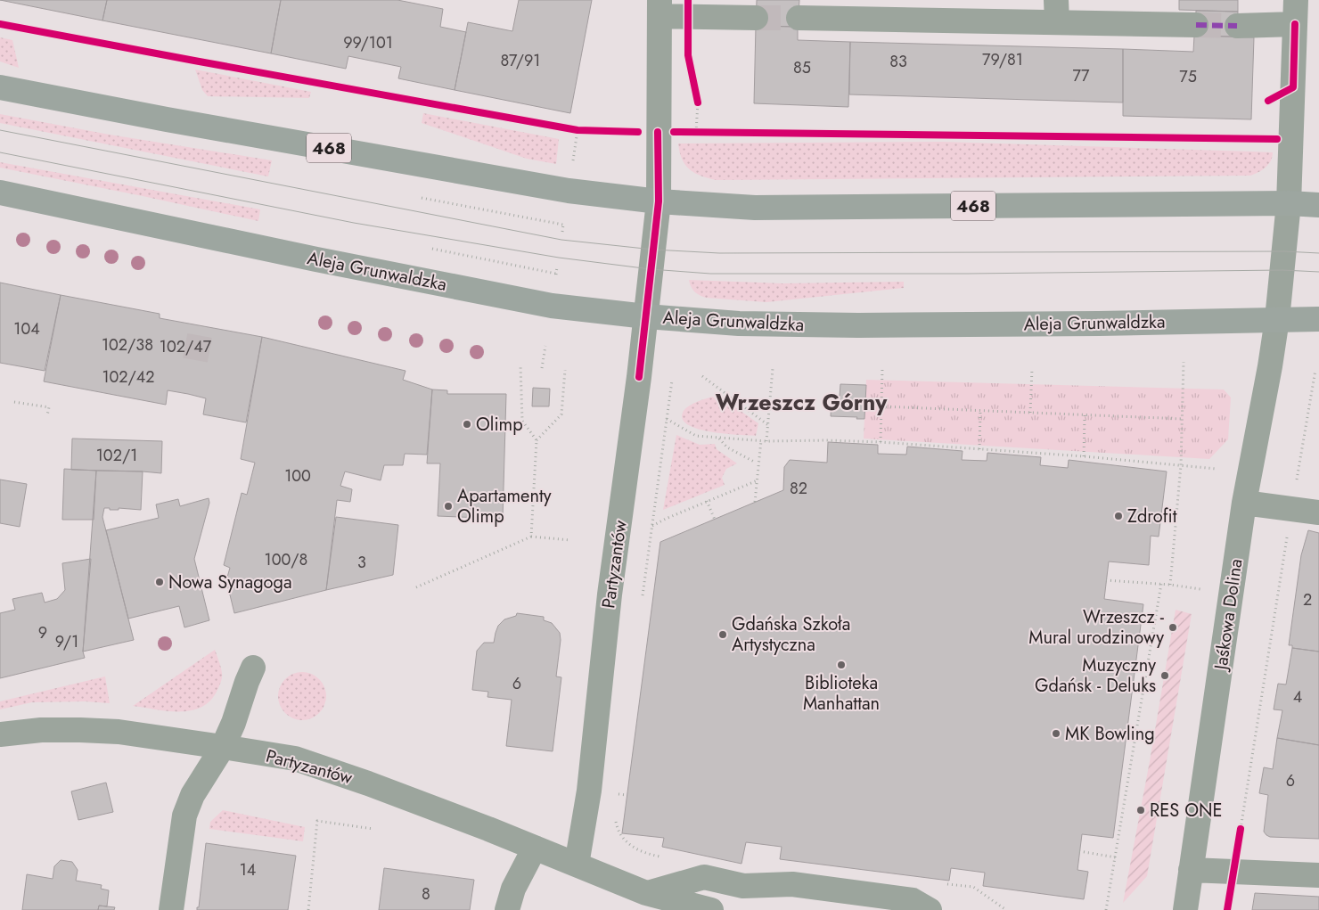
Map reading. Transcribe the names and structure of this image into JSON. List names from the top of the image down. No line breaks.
{"streets":{"main road":["468","Aleja Grunwaldzka"],"street":["Partyzantów","Jaśkowa Dolina"]},"crossings":[["468","Partyzantów"],["468","Jaśkowa Dolina"],["Aleja Grunwaldzka","Partyzantów"],["Aleja Grunwaldzka","Jaśkowa Dolina"]],"districts":["Wrzeszcz Górny"],"places":["Olimp","Apartamenty Olimp","Zdrofit","Nowa Synagoga","Wrzeszcz - Mural urodzinowy","Gdańska Szkoła Artystyczna","Biblioteka Manhattan","Muzyczny Gdańsk - Deluks","MK Bowling","RES ONE"],"house_numbers":["99/101","79/81","87/91","83","85","77","75","104","102/38","102/47","102/42","102/1","100","82","100/8","3","2","9","9/1","6","4","6","14","8"]}
